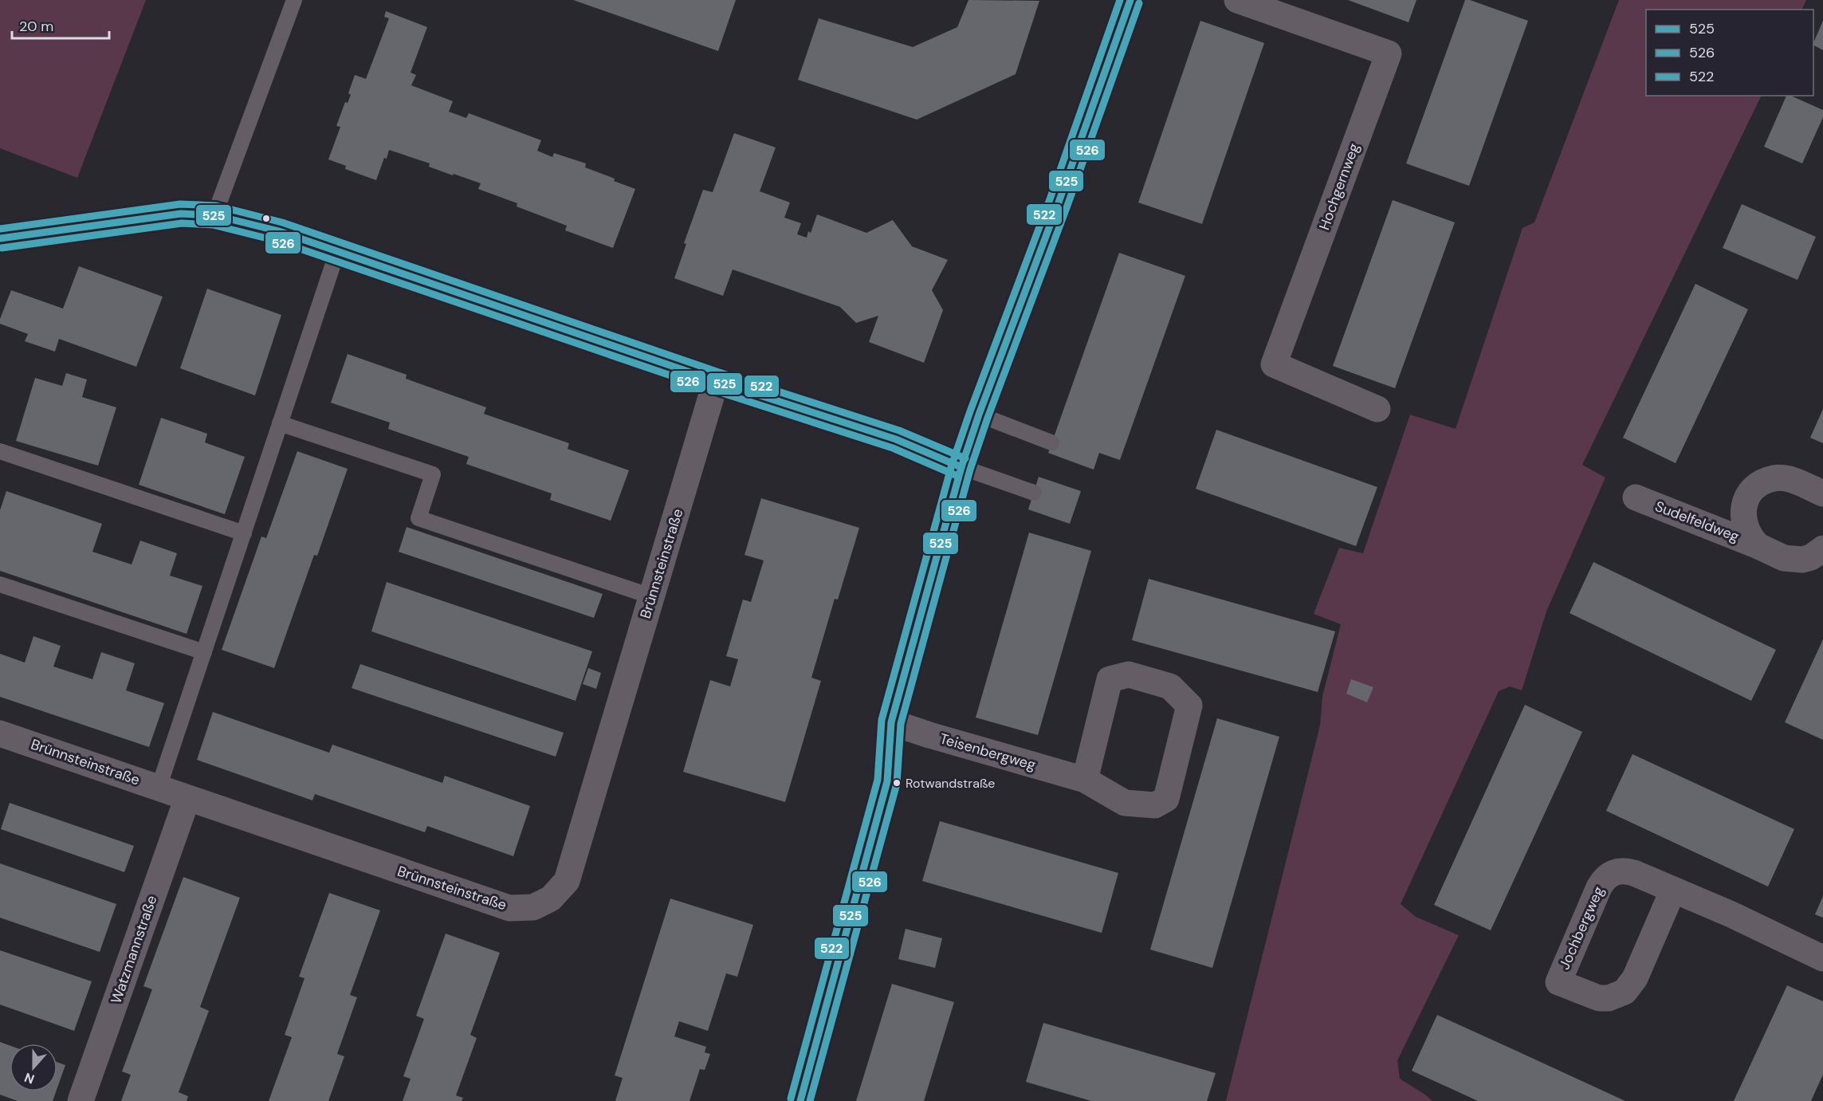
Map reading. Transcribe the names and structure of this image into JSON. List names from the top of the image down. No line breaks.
{"streets":{"street":["Hochgernweg","Sudelfeldweg","Brünnsteinstraße","Teisenbergweg","Jochbergweg","Watzmannstraße"]},"crossings":[["Brünnsteinstraße","Watzmannstraße"]],"places":["Rotwandstraße"],"lines":["transit line 525","transit line 522","transit line 526"],"legend":["525","526","522"],"scale_bar":"20 m","north":"bottom"}
